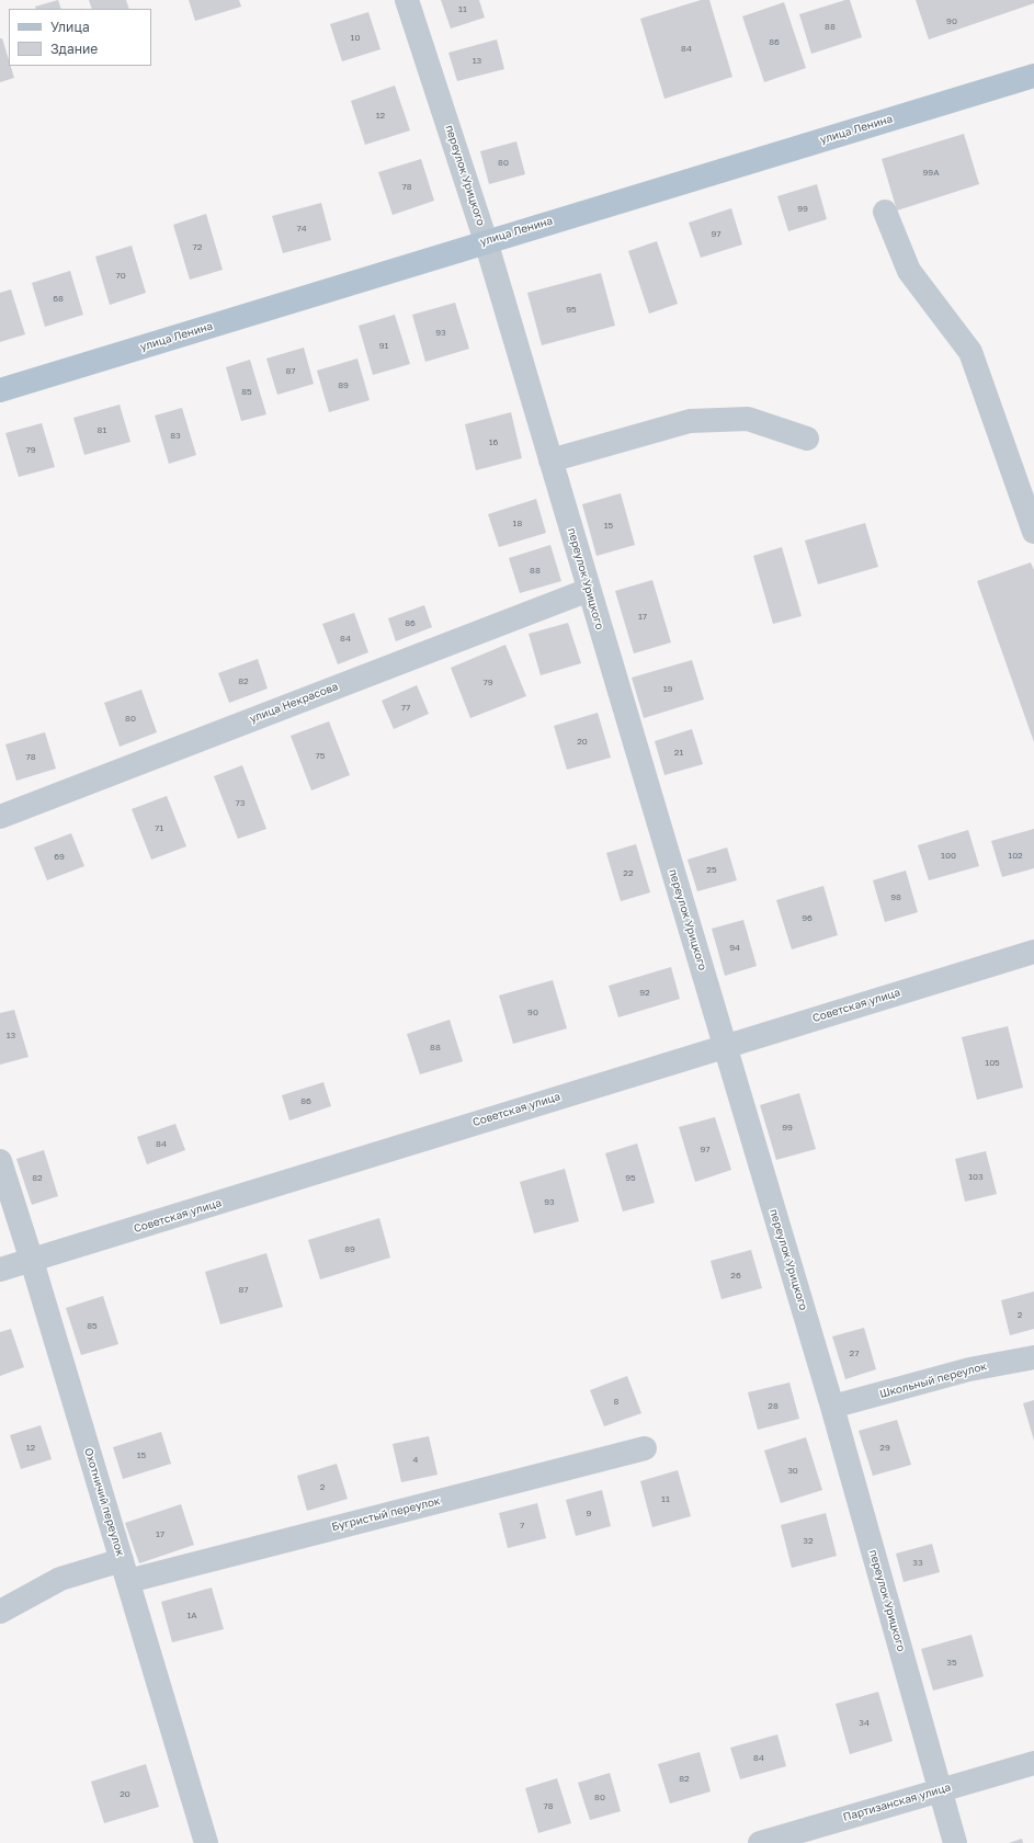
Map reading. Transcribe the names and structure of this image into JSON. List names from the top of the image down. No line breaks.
{"streets":{"main road":["улица Ленина"],"street":["переулок Урицкого","улица Некрасова","Советская улица","Школьный переулок","Охотничий переулок","Бугристый переулок","Партизанская улица"]},"crossings":[["улица Ленина","переулок Урицкого"],["переулок Урицкого","улица Некрасова"],["переулок Урицкого","Советская улица"],["переулок Урицкого","Школьный переулок"],["переулок Урицкого","Партизанская улица"],["Советская улица","Охотничий переулок"],["Охотничий переулок","Бугристый переулок"]],"house_numbers":["11","90","88","10","86","84","13","12","80","99А","78","99","74","97","72","70","68","95","93","91","87","89","85","81","83","16","79","18","15","88","17","86","84","82","79","19","77","80","20","21","75","78","73","71","100","102","69","25","22","98","96","94","92","90","13","88","105","86","99","84","97","103","82","95","93","89","26","87","2","85","27","8","28","12","29","15","4","30","2","11","9","7","17","32","33","1А","35","34","84","82","20","80","78"],"legend":["Улица","Здание"]}
